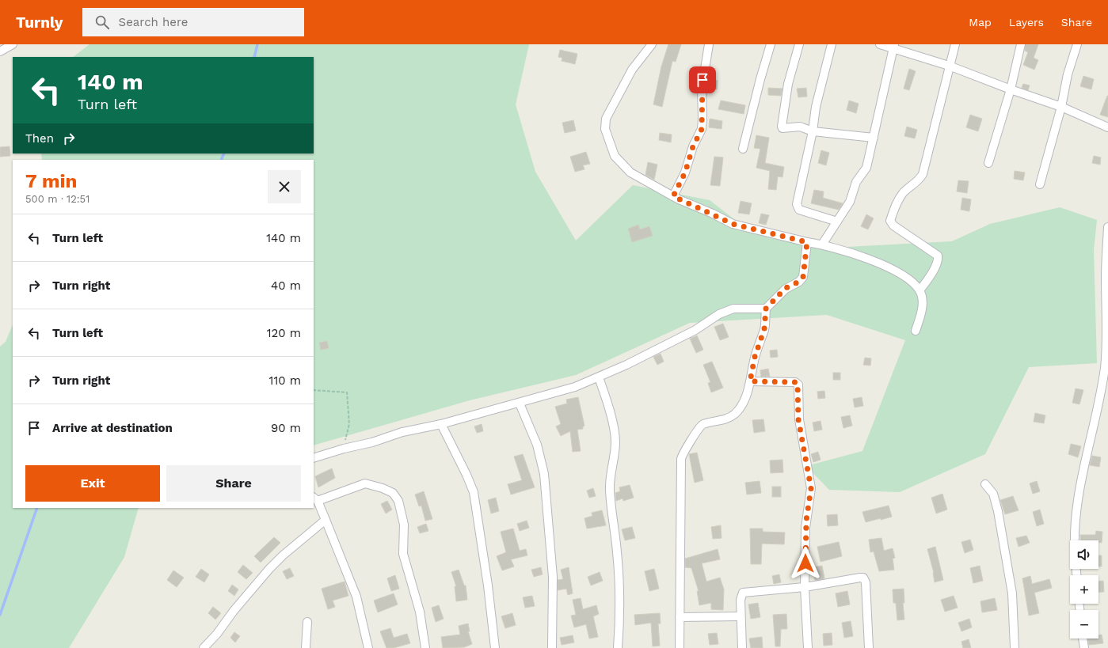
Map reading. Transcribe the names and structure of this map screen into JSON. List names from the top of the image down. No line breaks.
{"page":{"header":"Turnly","search":"Search here","nav":["Map","Layers","Share"],"turn":["140 m","Turn left"],"then":"Then","heading":["7 min","500 m · 12:51"],"list":[{"name":"Turn left","value":"140 m"},{"name":"Turn right","value":"40 m"},{"name":"Turn left","value":"120 m"},{"name":"Turn right","value":"110 m"},{"name":"Arrive at destination","value":"90 m"}],"buttons":["Exit","Share"],"map_buttons":["+","−"]}}
